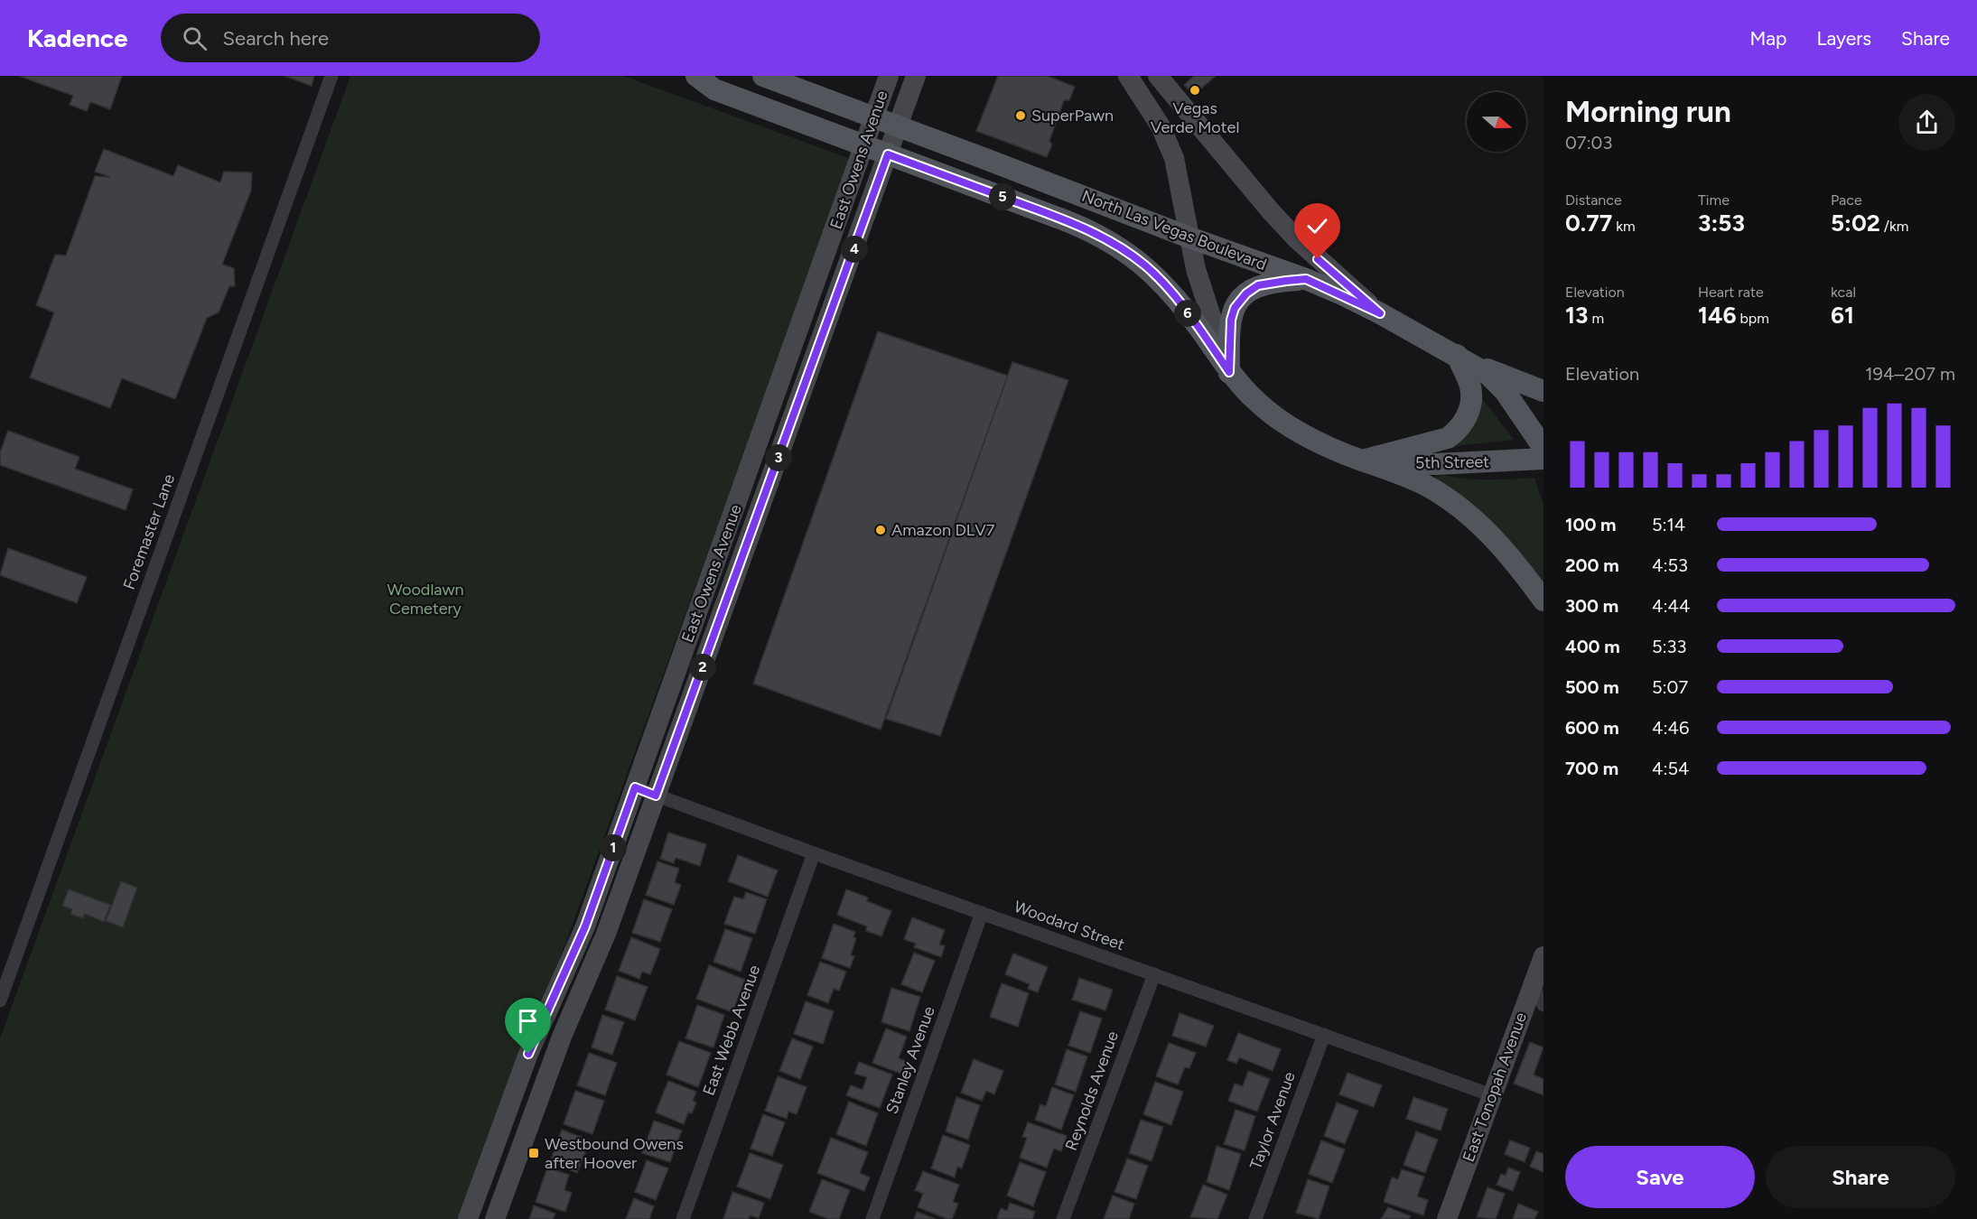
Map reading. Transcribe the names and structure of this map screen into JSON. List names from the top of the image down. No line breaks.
{"streets":{"main road":["East Owens Avenue","North Las Vegas Boulevard","5th Street","East Tonopah Avenue"],"street":["Foremaster Lane","Woodard Street","East Webb Avenue","Stanley Avenue","Reynolds Avenue","Taylor Avenue"]},"crossings":[["East Owens Avenue","North Las Vegas Boulevard"],["East Owens Avenue","Woodard Street"],["North Las Vegas Boulevard","5th Street"],["Woodard Street","East Webb Avenue"],["Woodard Street","Stanley Avenue"],["Woodard Street","East Tonopah Avenue"],["Woodard Street","Reynolds Avenue"],["Woodard Street","Taylor Avenue"]],"parks":["Woodlawn Cemetery"],"places":{"other":["Vegas Verde Motel","SuperPawn","Amazon DLV7"],"transit":["Westbound Owens after Hoover"]},"north":"right","page":{"header":"Kadence","search":"Search here","nav":["Map","Layers","Share"],"heading":["Morning run","07:03"],"stats":[["Distance","0.77 km"],["Time","3:53"],["Pace","5:02 /km"],["Elevation","13 m"],["Heart rate","146 bpm"],["kcal","61"]],"pins":["5","4","6","3","2","1"],"chart":["Elevation","194–207 m"],"list":[{"name":"100 m","note":"5:14"},{"name":"200 m","note":"4:53"},{"name":"300 m","note":"4:44"},{"name":"400 m","note":"5:33"},{"name":"500 m","note":"5:07"},{"name":"600 m","note":"4:46"},{"name":"700 m","note":"4:54"}],"buttons":["Save","Share"]}}
